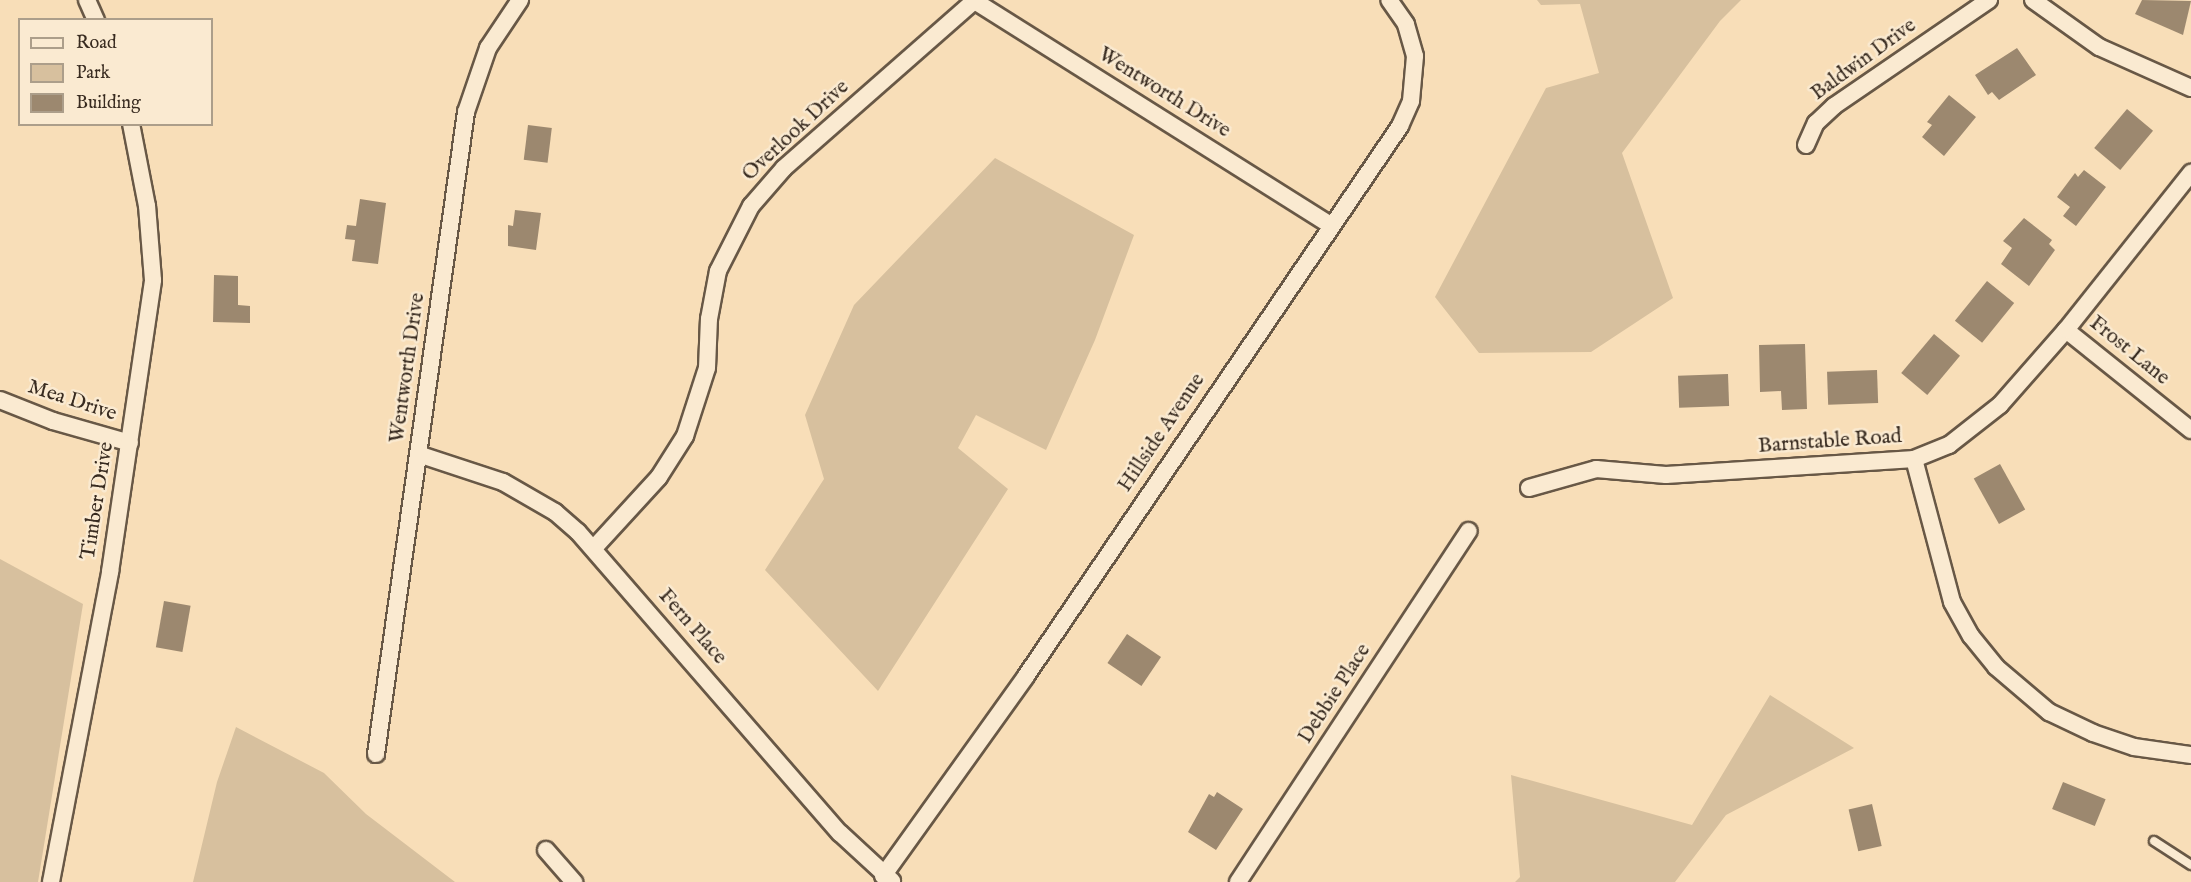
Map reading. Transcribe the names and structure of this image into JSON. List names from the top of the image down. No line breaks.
{"streets":{"street":["Baldwin Drive","Wentworth Drive","Overlook Drive","Frost Lane","Mea Drive","Hillside Avenue","Barnstable Road","Timber Drive","Fern Place","Debbie Place"]},"crossings":[["Wentworth Drive","Overlook Drive"],["Wentworth Drive","Hillside Avenue"],["Wentworth Drive","Fern Place"],["Overlook Drive","Fern Place"],["Frost Lane","Barnstable Road"],["Mea Drive","Timber Drive"],["Hillside Avenue","Fern Place"]],"legend":["Road","Park","Building"]}
